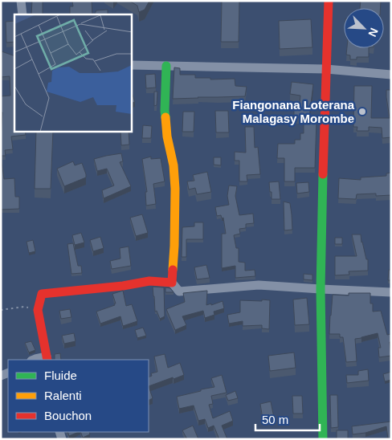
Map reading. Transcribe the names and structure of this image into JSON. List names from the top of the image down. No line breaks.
{"places":["Fiangonana Loterana Malagasy Morombe"],"legend":["Fluide","Ralenti","Bouchon"],"scale_bar":"50 m","north":"bottom right"}
